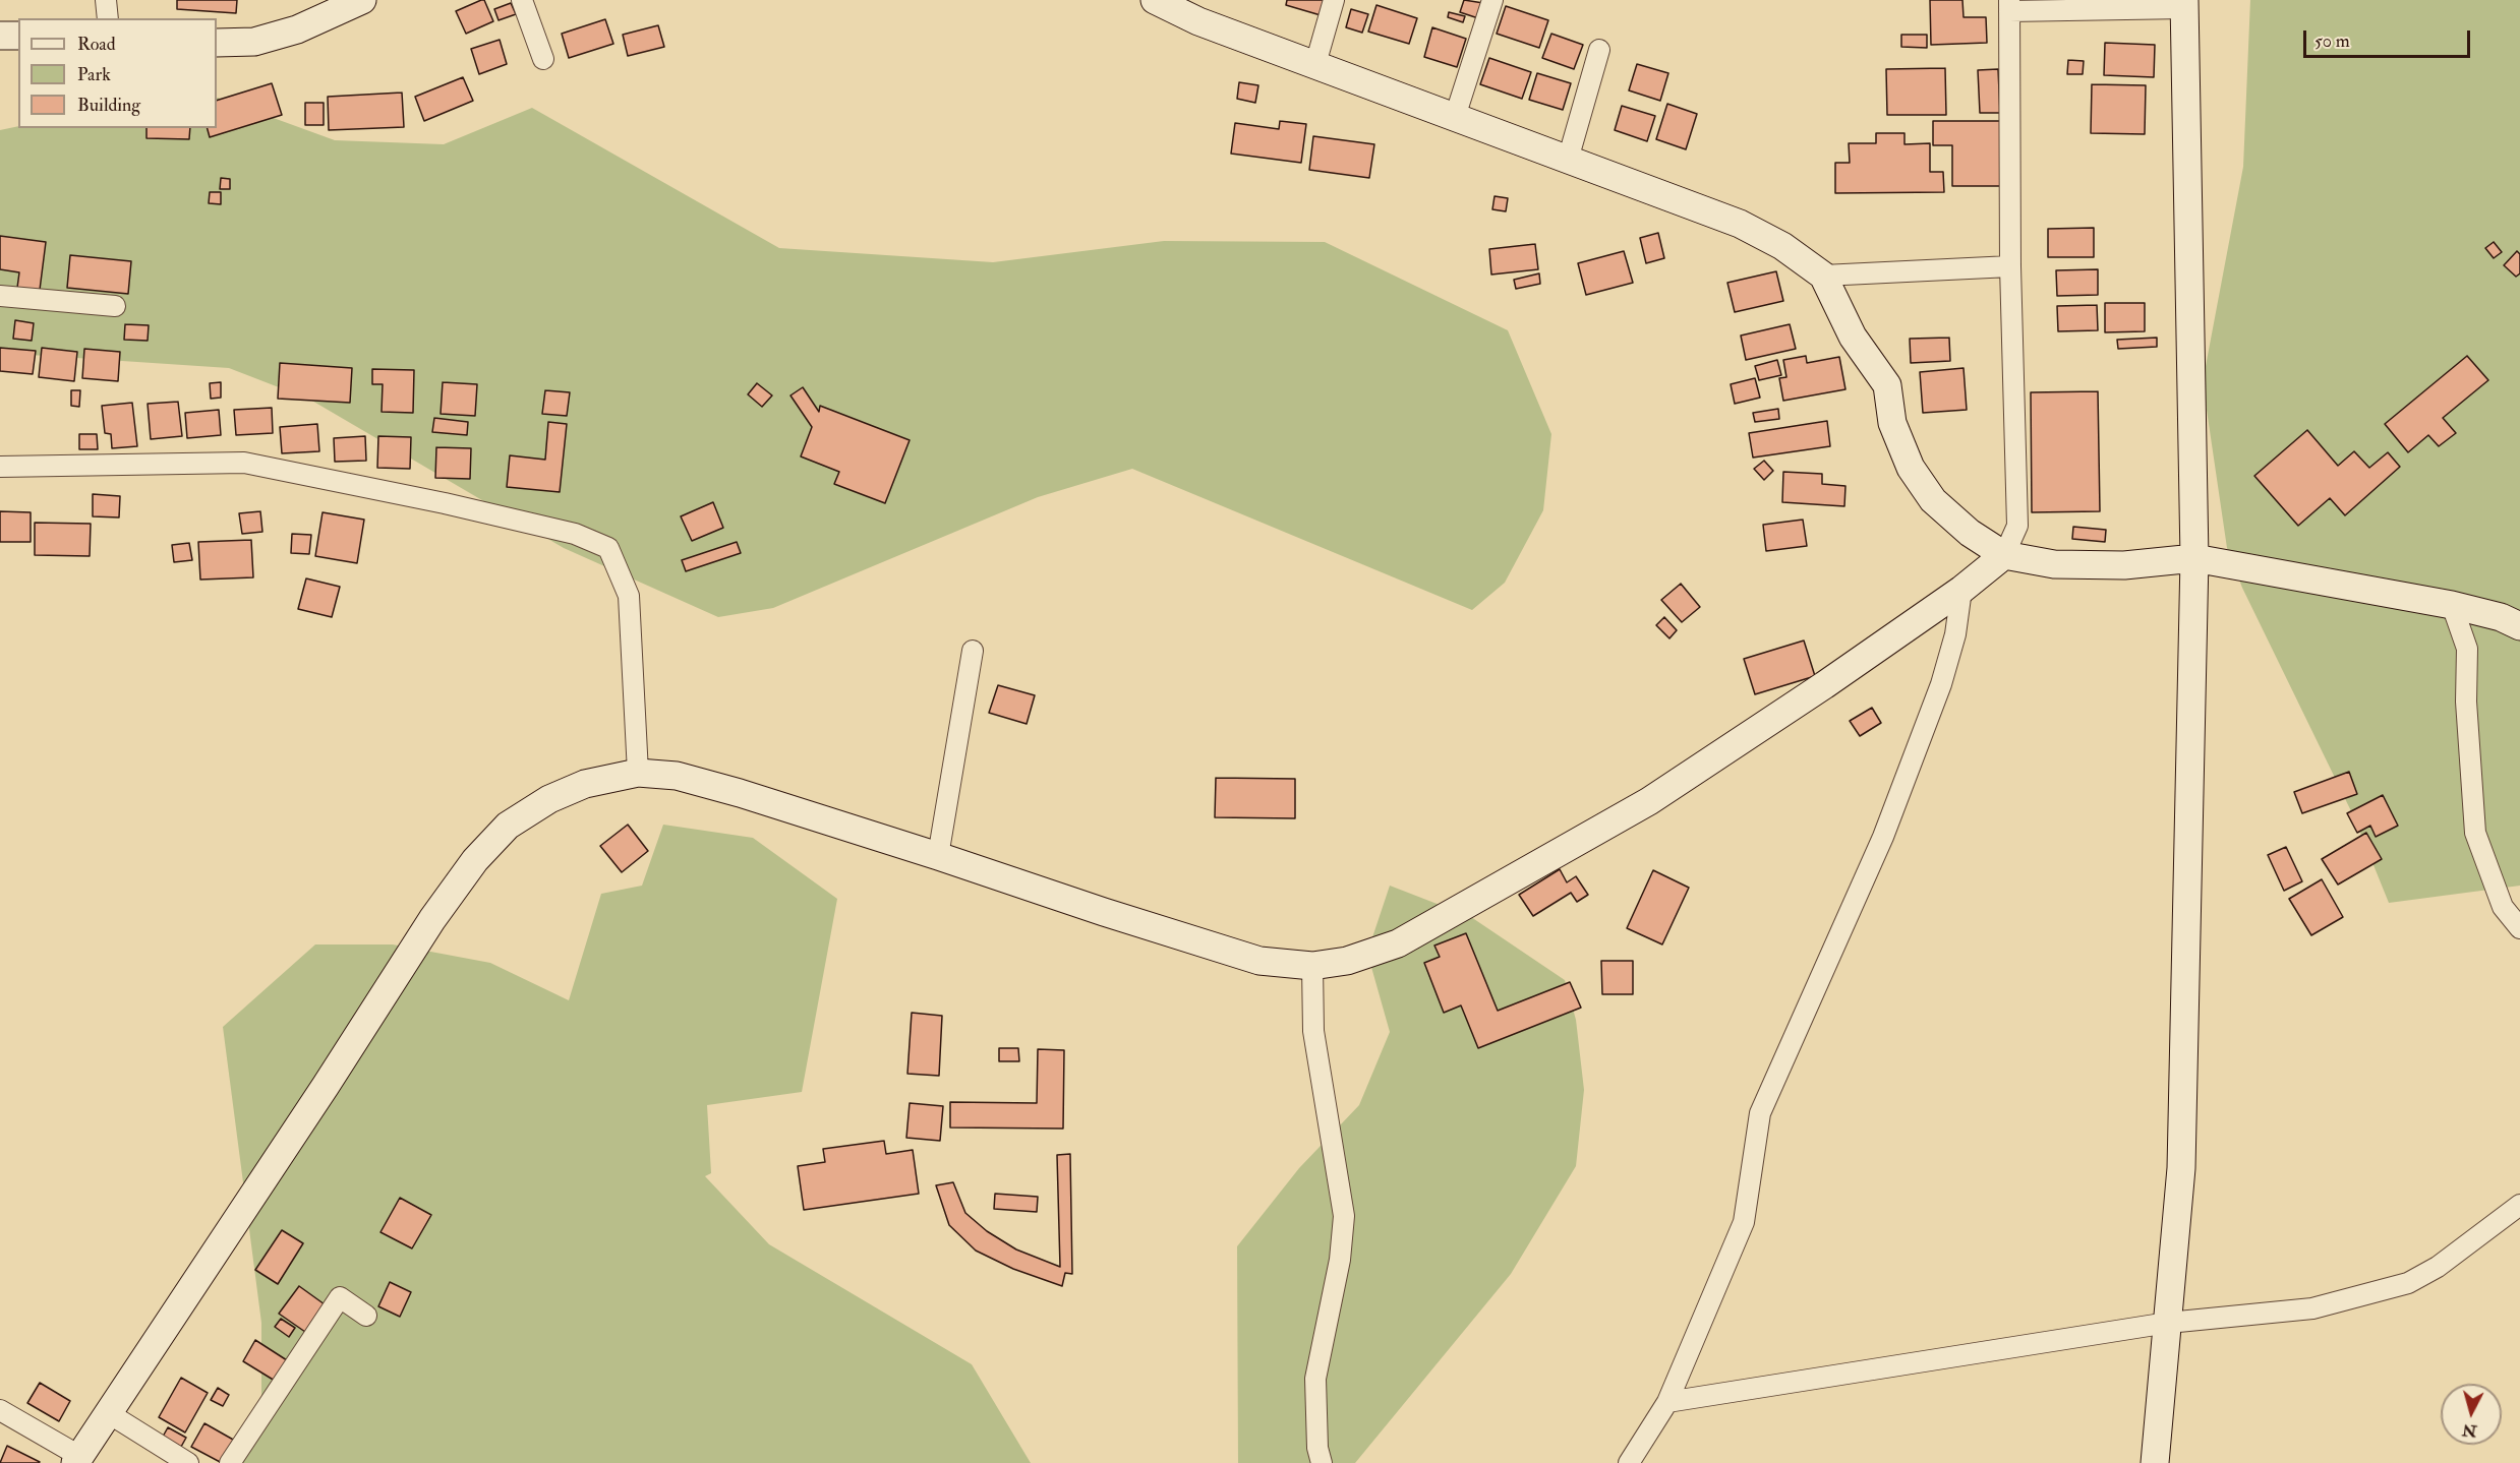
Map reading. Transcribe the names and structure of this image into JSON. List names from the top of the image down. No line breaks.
{"legend":["Road","Park","Building"],"scale_bar":"50 m","north":"bottom"}
